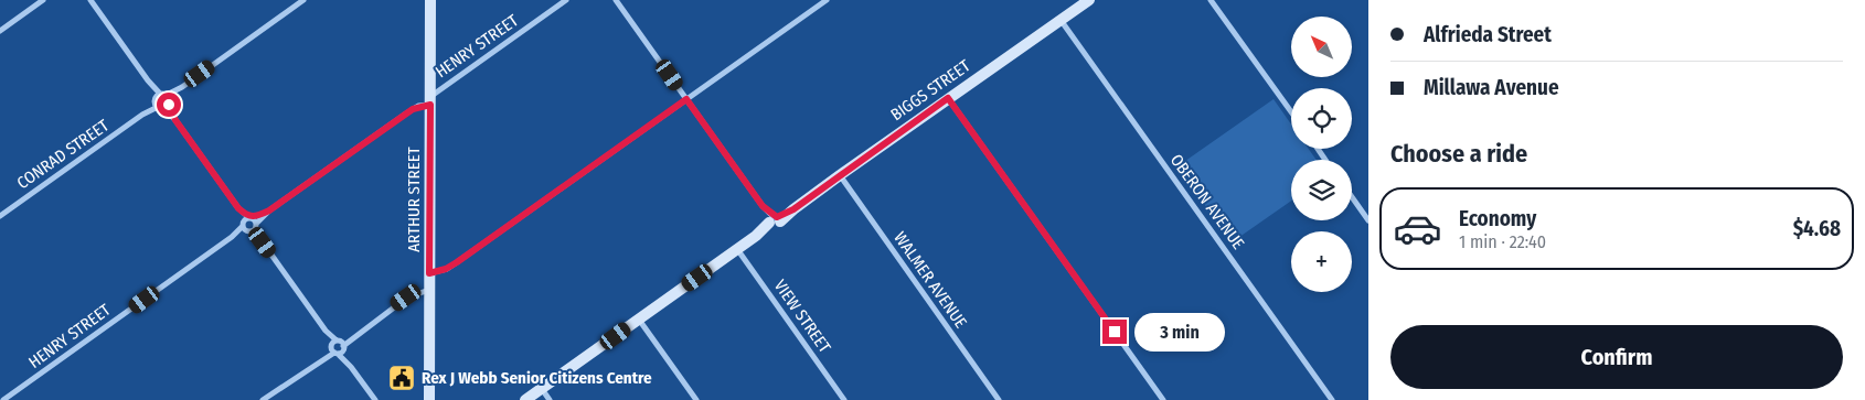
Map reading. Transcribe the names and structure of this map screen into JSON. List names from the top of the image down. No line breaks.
{"streets":{"street":["HENRY STREET","BIGGS STREET","CONRAD STREET","ARTHUR STREET","OBERON AVENUE","WALMER AVENUE","VIEW STREET"]},"crossings":[["HENRY STREET","ARTHUR STREET"],["BIGGS STREET","OBERON AVENUE"],["BIGGS STREET","WALMER AVENUE"],["BIGGS STREET","VIEW STREET"]],"places":{"public building":["Rex J Webb Senior Citizens Centre"]},"north":"top left","page":{"banner":["Alfrieda Street","Millawa Avenue"],"map_buttons":"+","heading":"Choose a ride","list":[{"name":"Economy","note":"1 min · 22:40","value":"$4.68"}],"bubble":"3 min","buttons":"Confirm"}}
